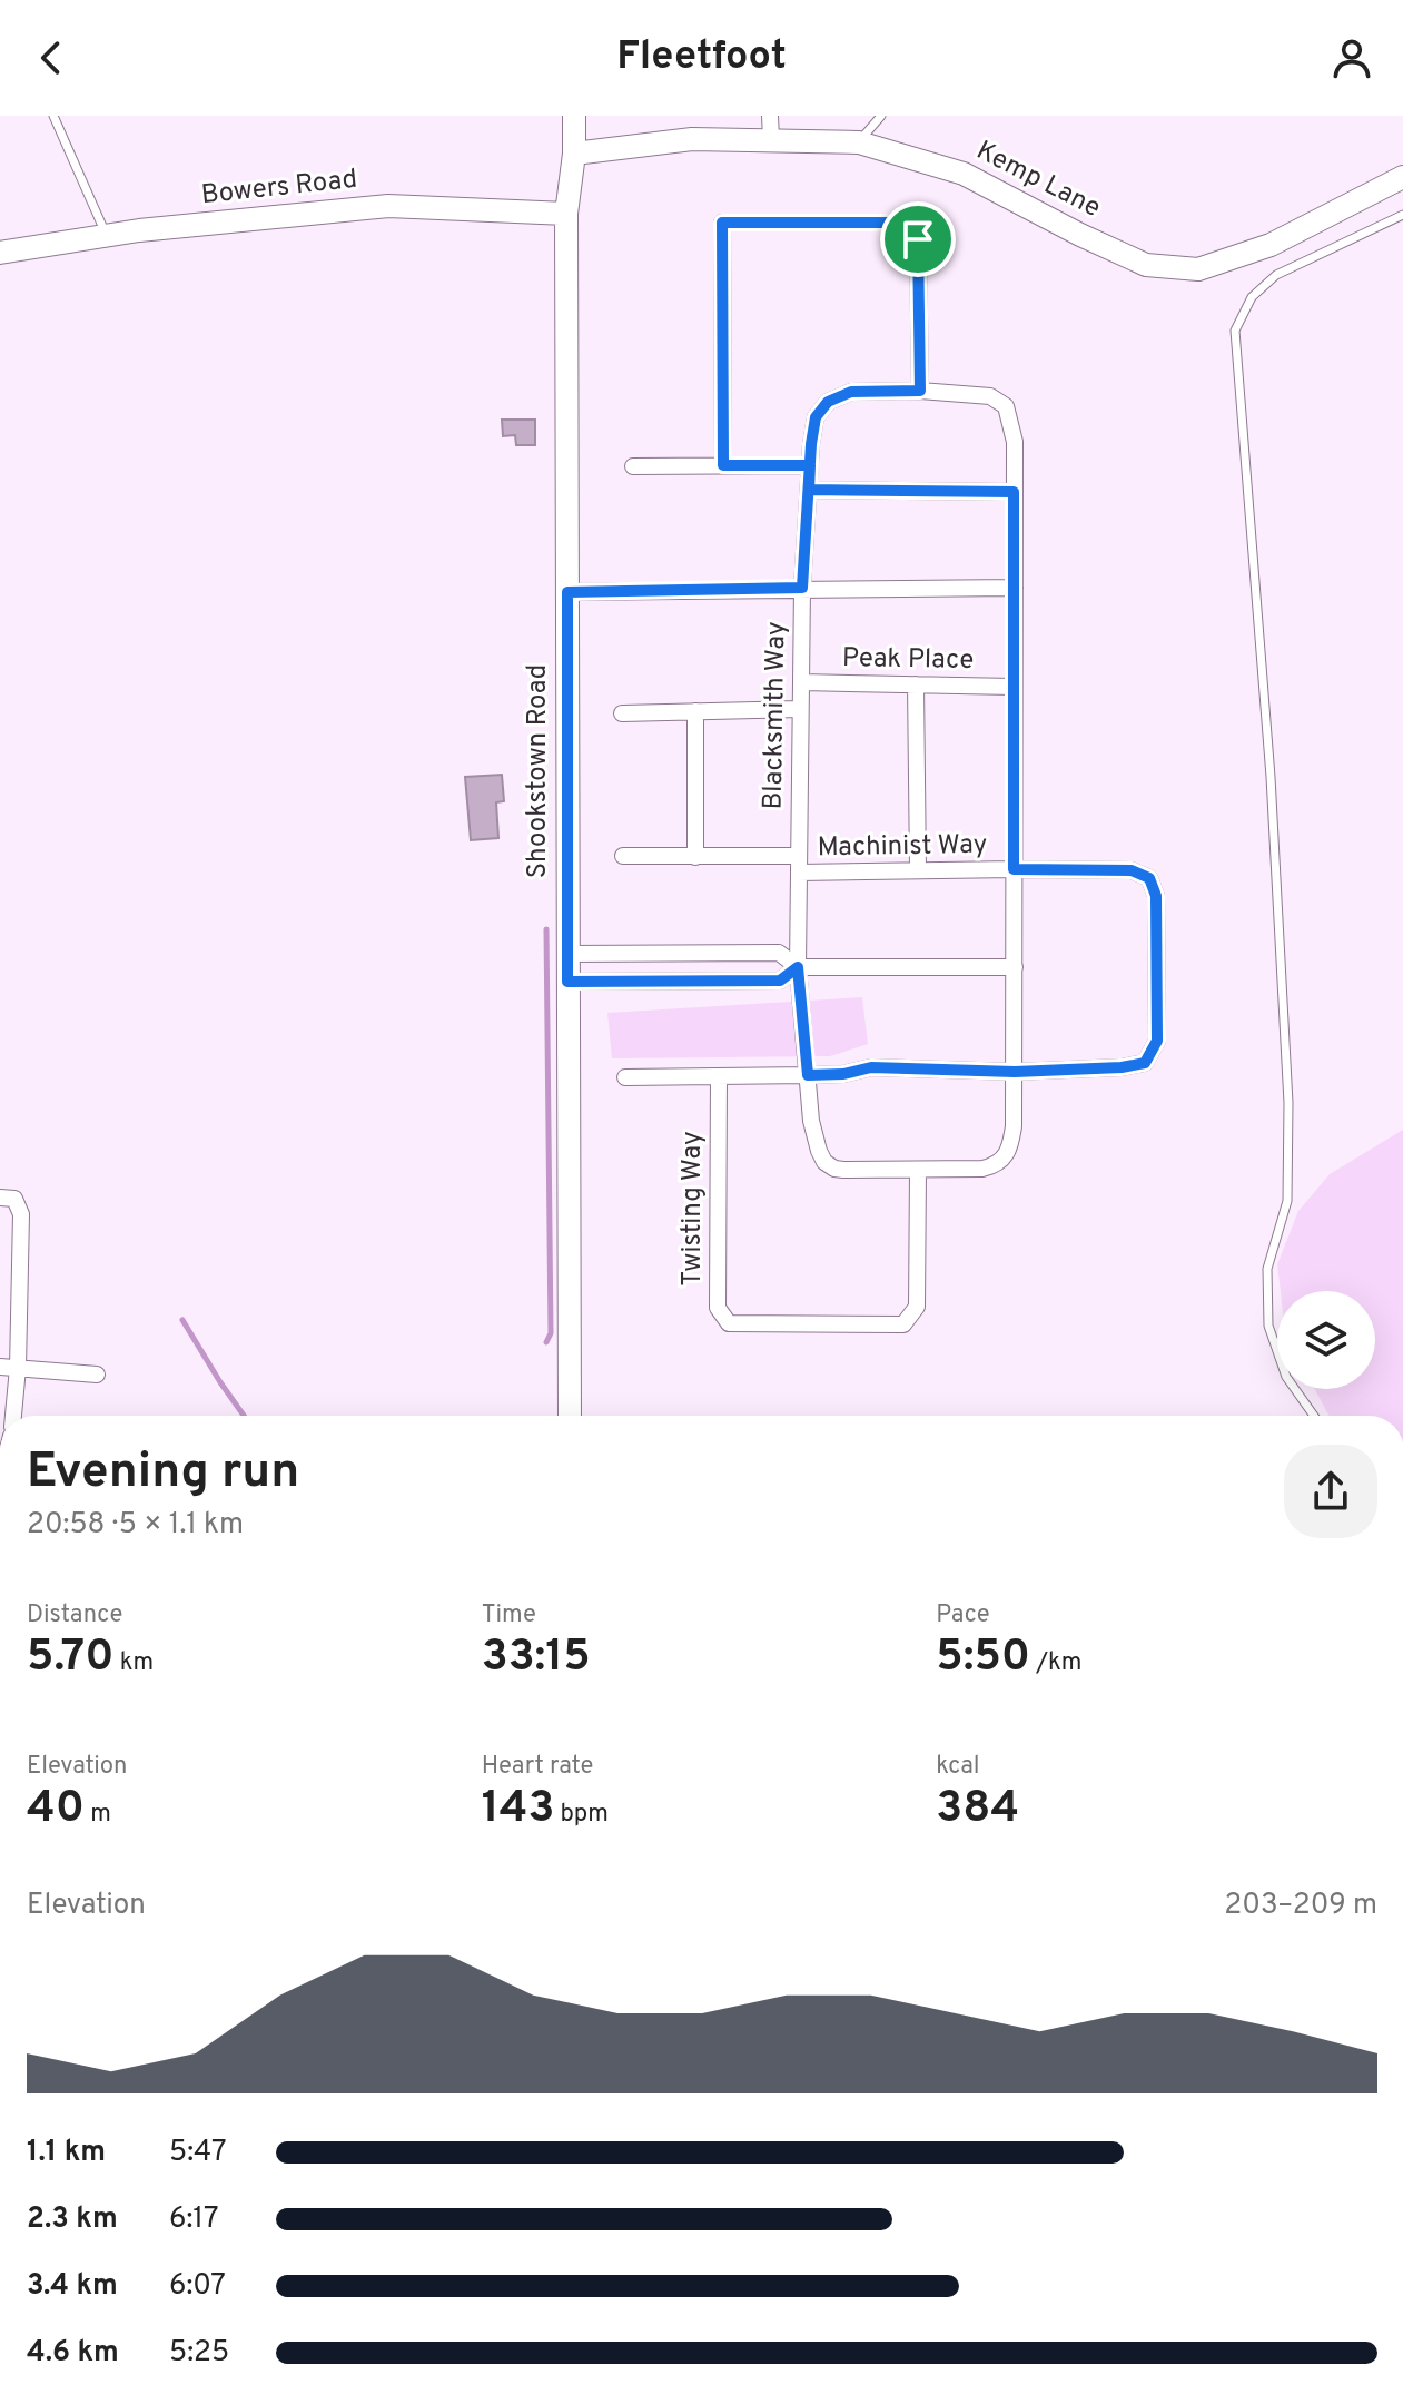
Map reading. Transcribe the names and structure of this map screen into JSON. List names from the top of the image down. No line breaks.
{"streets":{"street":["Kemp Lane","Bowers Road","Peak Place","Blacksmith Way","Shookstown Road","Machinist Way","Twisting Way"]},"crossings":[["Kemp Lane","Shookstown Road"],["Bowers Road","Shookstown Road"],["Peak Place","Blacksmith Way"],["Blacksmith Way","Machinist Way"],["Blacksmith Way","Twisting Way"],["Machinist Way","Twisting Way"]],"page":{"header":"Fleetfoot","heading":["Evening run","20:58 · 5 × 1.1 km"],"stats":[["Distance","5.70 km"],["Time","33:15"],["Pace","5:50 /km"],["Elevation","40 m"],["Heart rate","143 bpm"],["kcal","384"]],"chart":["Elevation","203–209 m"],"list":[{"name":"1.1 km","note":"5:47"},{"name":"2.3 km","note":"6:17"},{"name":"3.4 km","note":"6:07"},{"name":"4.6 km","note":"5:25"}]}}
